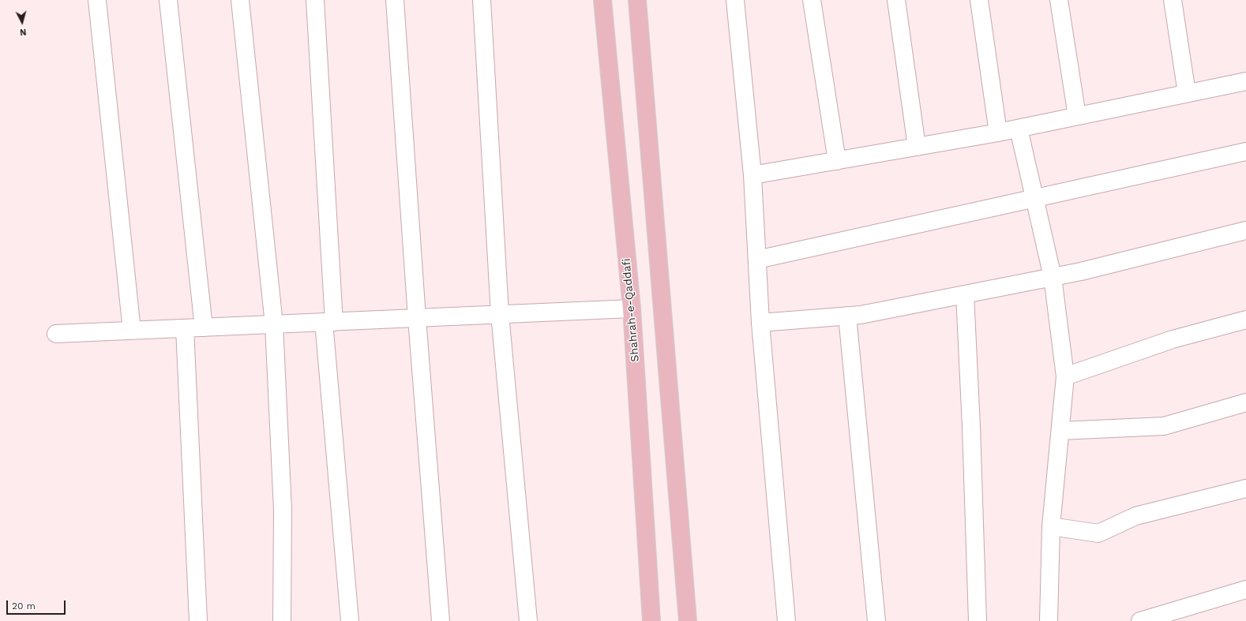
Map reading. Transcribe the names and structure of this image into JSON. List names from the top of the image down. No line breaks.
{"streets":{"main road":["Shahrah-e-Qaddafi"]},"scale_bar":"20 m","north":"bottom"}
